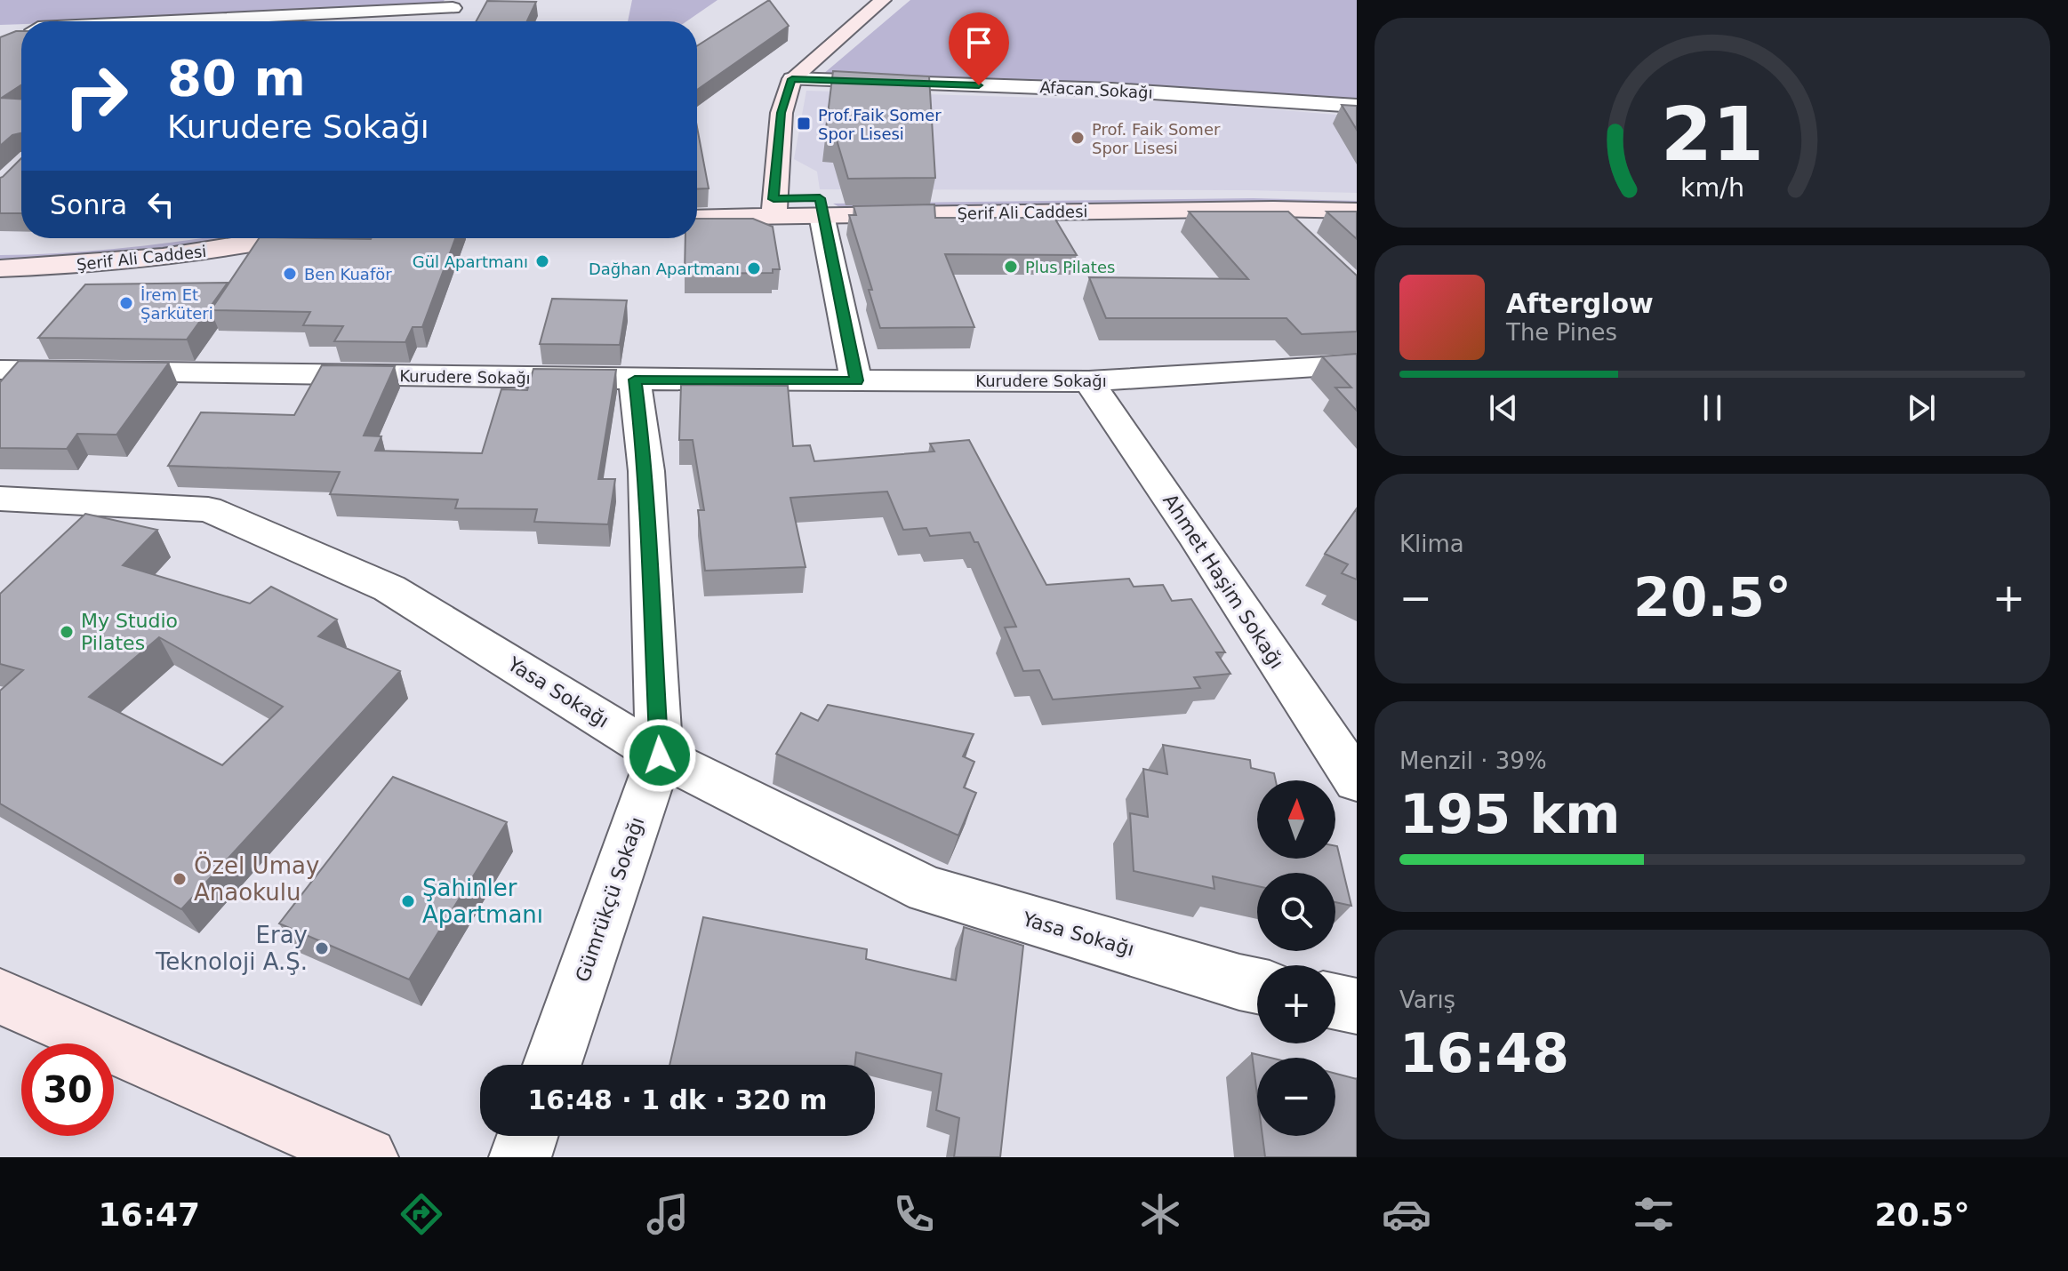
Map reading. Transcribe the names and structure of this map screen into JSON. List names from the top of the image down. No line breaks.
{"streets":{"street":["Afacan Sokağı","Şerif Ali Caddesi","Kurudere Sokağı","Ahmet Haşim Sokağı","Yasa Sokağı","Gümrükçü Sokağı"]},"crossings":[["Kurudere Sokağı","Ahmet Haşim Sokağı"],["Kurudere Sokağı","Gümrükçü Sokağı"],["Yasa Sokağı","Gümrükçü Sokağı"]],"places":{"transit":["Prof.Faik Somer Spor Lisesi"],"other":["Prof. Faik Somer Spor Lisesi","Gül Apartmanı","Plus Pilates","Dağhan Apartmanı","Ben Kuaför","İrem Et Şarküteri","My Studio Pilates","Özel Umay Anaokulu","Şahinler Apartmanı","Eray Teknoloji A.Ş."]},"north":"top","page":{"turn":["80 m","Kurudere Sokağı"],"then":"Sonra","song":["Afterglow","The Pines"],"tile":["Klima",["Menzil · 39%","195 km"],["Varış","16:48"]],"heat":["−","20.5°","+"],"map_buttons":["+","−"],"limit":"30","trip":"16:48 · 1 dk · 320 m","tabs":["16:47","20.5°"],"gauge":["21","km/h"]}}
